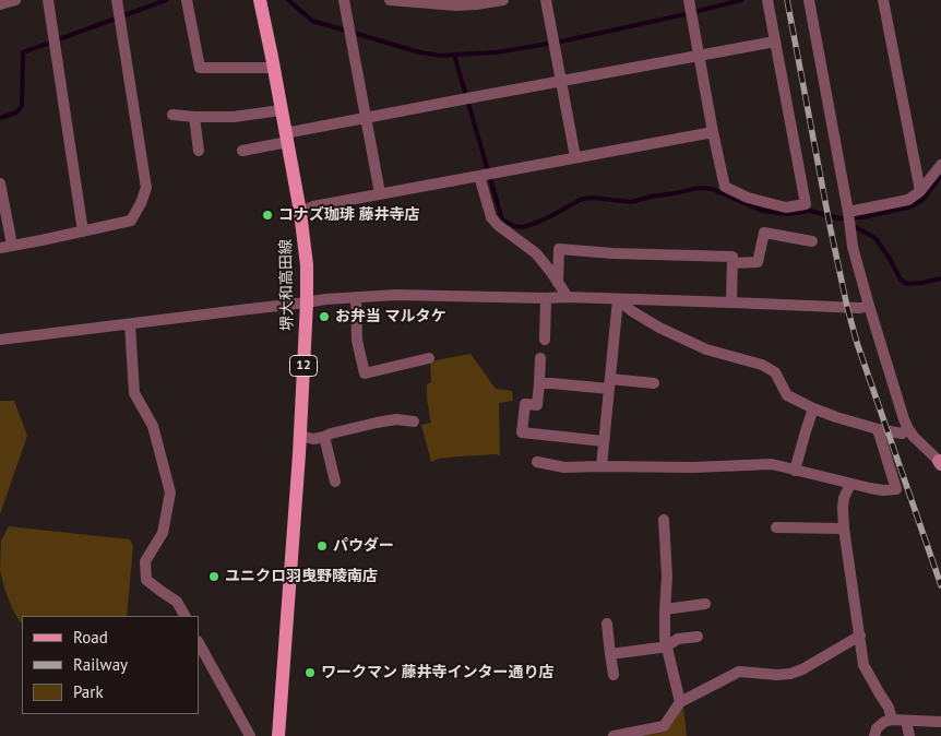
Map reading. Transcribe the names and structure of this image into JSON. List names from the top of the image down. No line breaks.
{"streets":{"main road":["堺大和高田線","12"]},"places":["コナズ珈琲 藤井寺店","お弁当 マルタケ","パウダー","ユニクロ羽曳野陵南店","ワークマン 藤井寺インター通り店"],"legend":["Road","Railway","Park"]}
